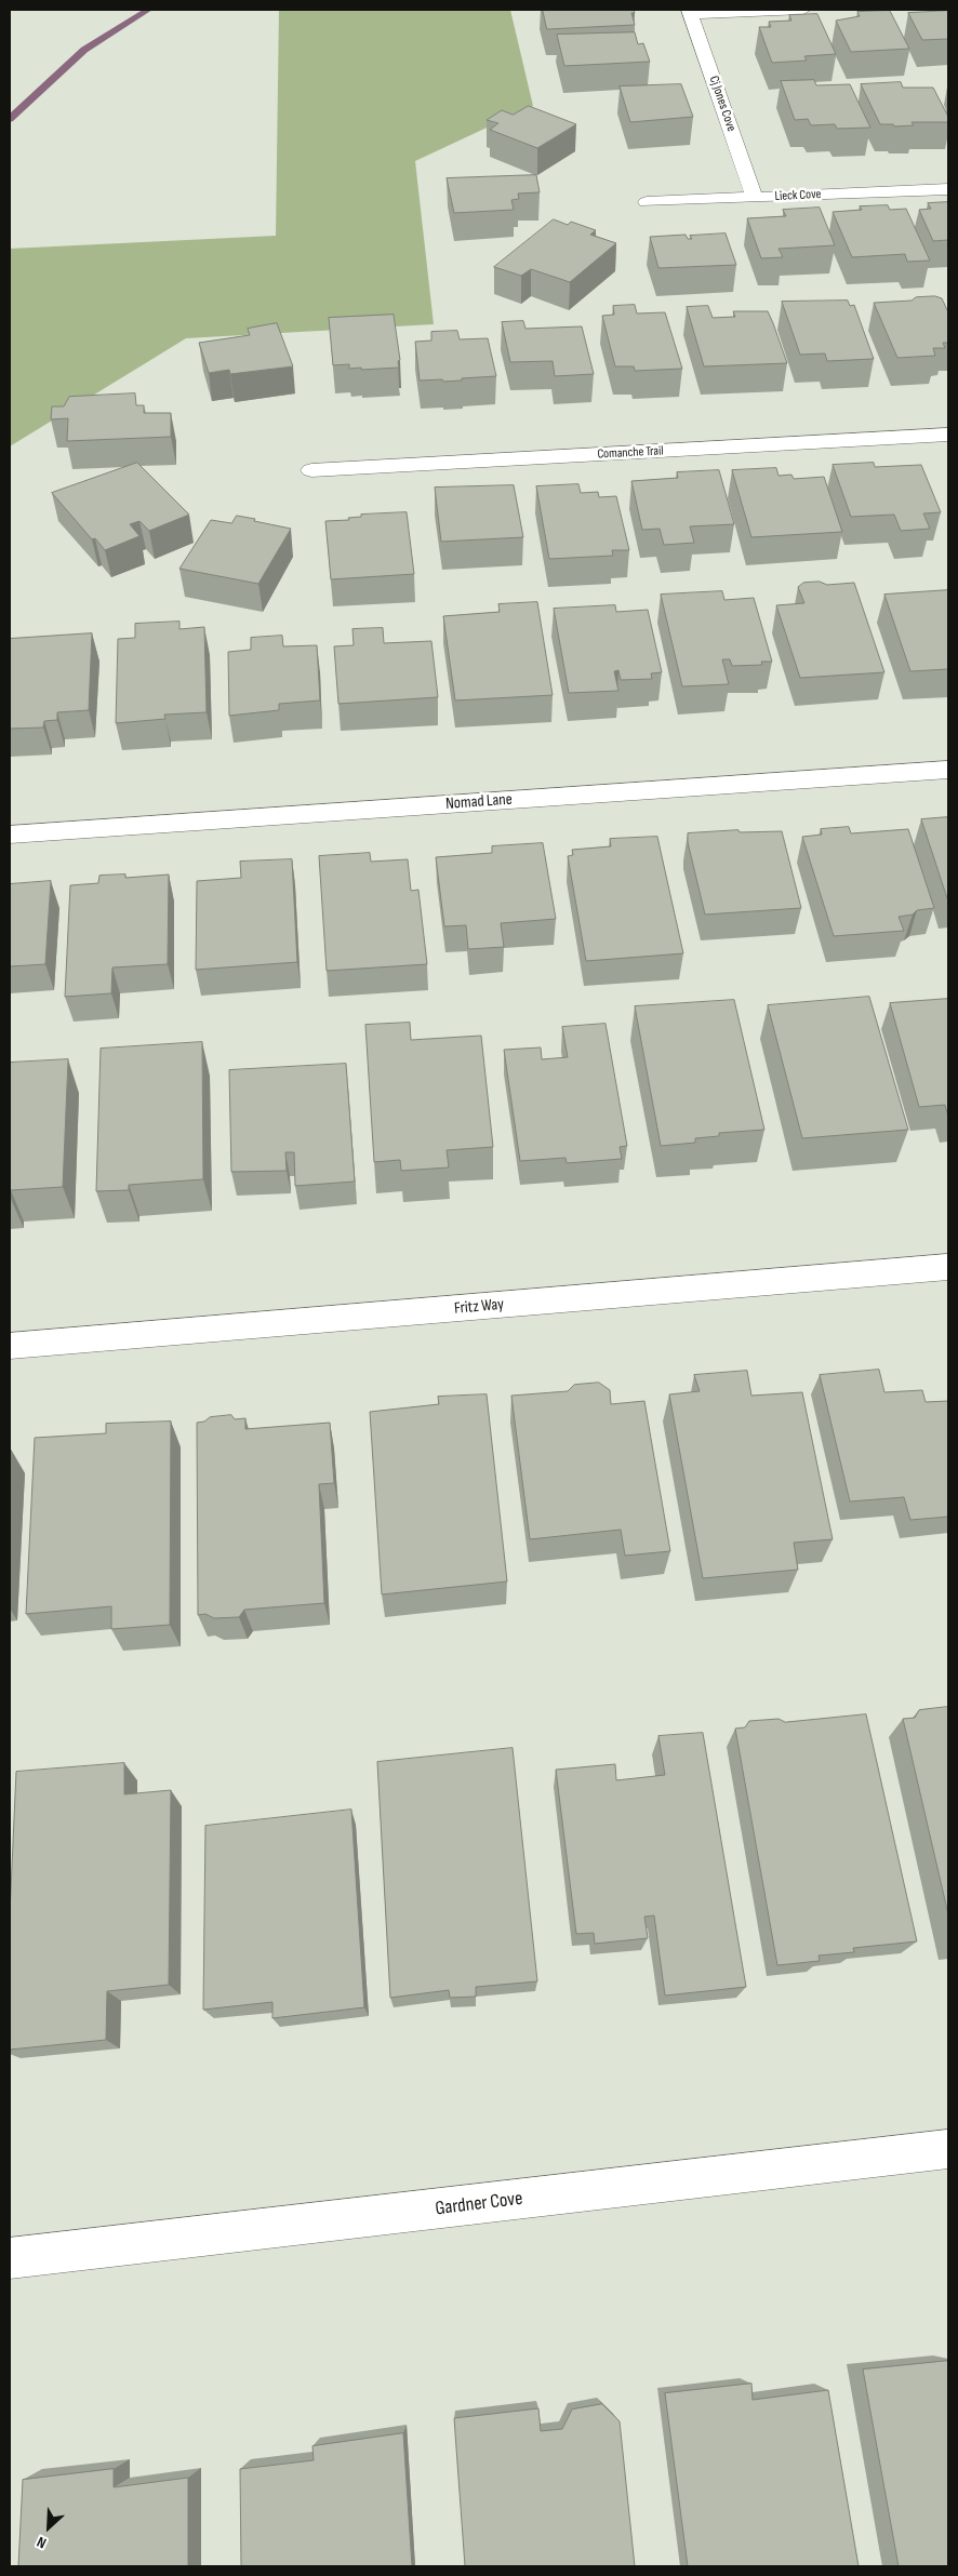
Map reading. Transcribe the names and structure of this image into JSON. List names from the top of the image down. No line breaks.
{"streets":{"street":["Cj Jones Cove","Lieck Cove","Comanche Trail","Nomad Lane","Fritz Way","Gardner Cove"]},"crossings":[["Cj Jones Cove","Lieck Cove"]],"north":"bottom left"}
